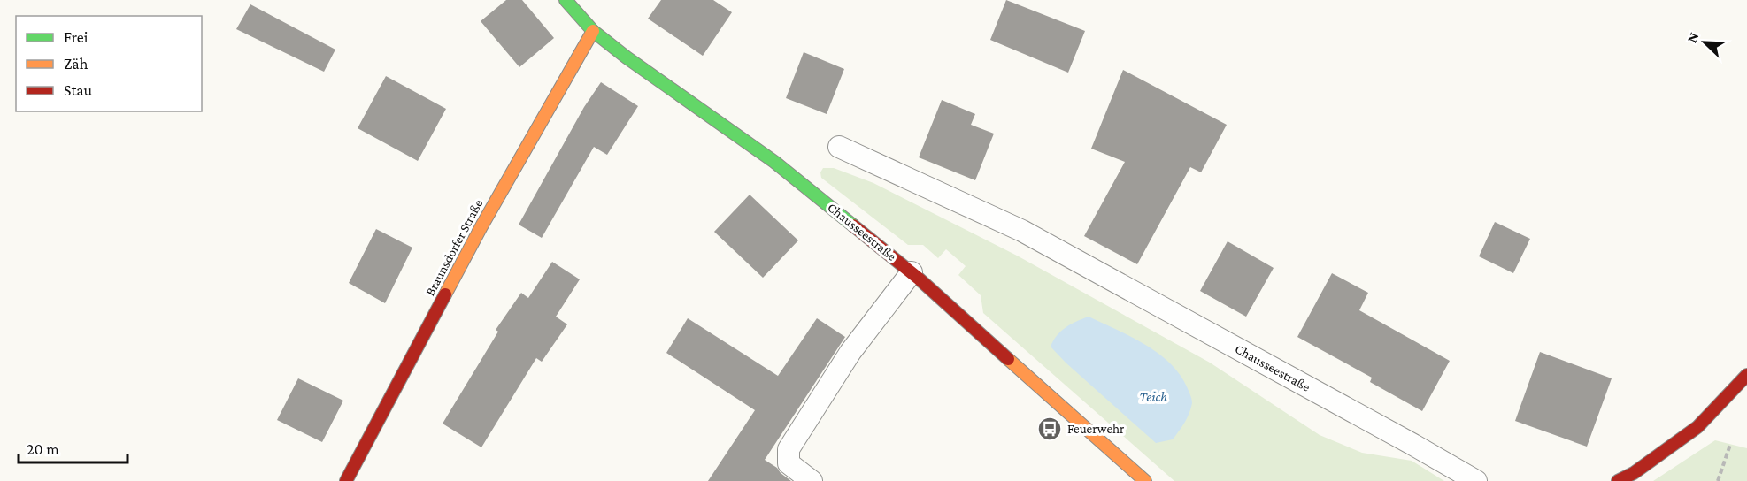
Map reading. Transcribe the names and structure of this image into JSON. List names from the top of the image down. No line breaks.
{"streets":{"main road":["Chausseestraße","Braunsdorfer Straße"]},"crossings":[["Chausseestraße","Braunsdorfer Straße"]],"water":["Teich"],"places":{"bus stop":["Feuerwehr"]},"legend":["Frei","Zäh","Stau"],"scale_bar":"20 m","north":"top left"}
